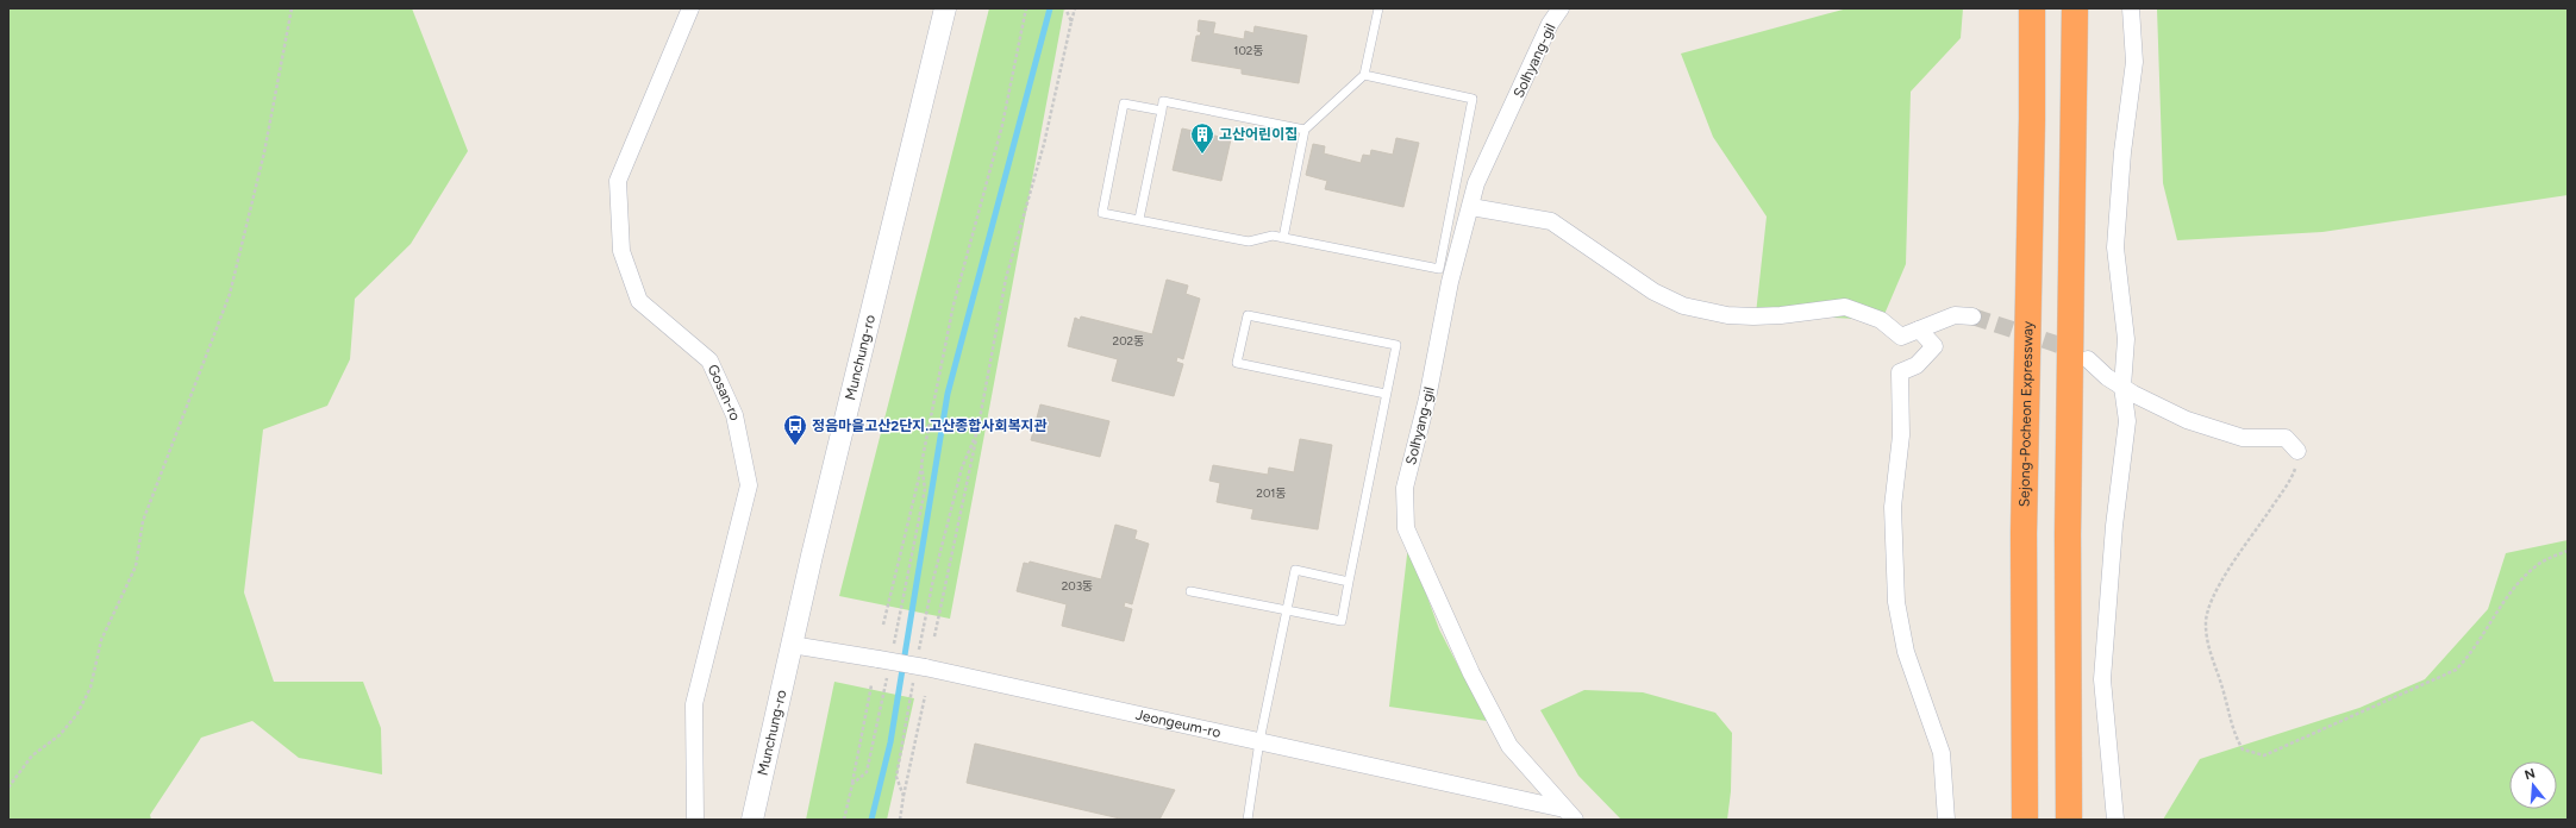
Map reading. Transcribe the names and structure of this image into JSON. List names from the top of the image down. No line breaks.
{"streets":{"highway":["Sejong-Pocheon Expressway"],"street":["Solhyang-gil","Munchung-ro","Gosan-ro","Jeongeum-ro"]},"crossings":[["Solhyang-gil","Jeongeum-ro"],["Munchung-ro","Jeongeum-ro"]],"places":{"building":["고산어린이집"],"bus stop":["정음마을고산2단지.고산종합사회복지관"]},"house_numbers":["102동","202동","201동","203동"],"north":"top"}
